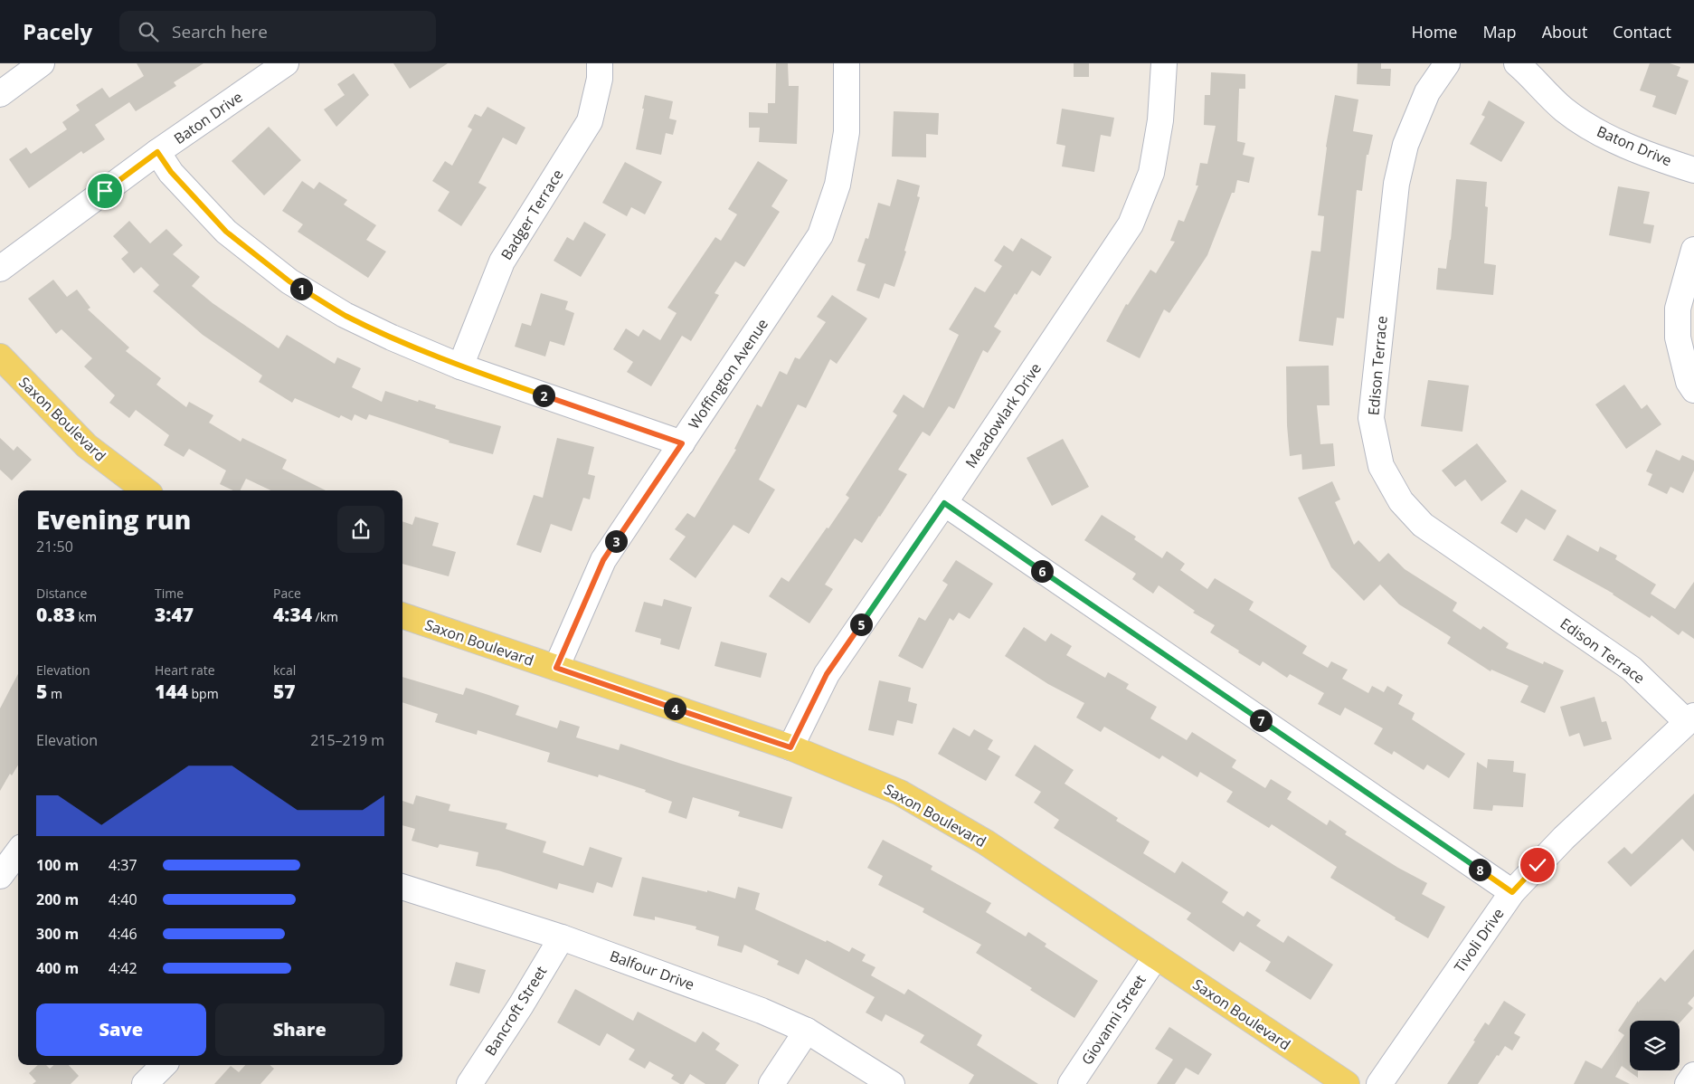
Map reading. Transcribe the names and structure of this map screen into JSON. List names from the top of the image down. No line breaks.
{"streets":{"main road":["Saxon Boulevard"],"street":["Baton Drive","Badger Terrace","Edison Terrace","Woffington Avenue","Meadowlark Drive","Tivoli Drive","Balfour Drive","Bancroft Street","Giovanni Street"]},"crossings":[["Edison Terrace","Tivoli Drive"],["Woffington Avenue","Saxon Boulevard"],["Meadowlark Drive","Saxon Boulevard"],["Saxon Boulevard","Giovanni Street"],["Balfour Drive","Bancroft Street"]],"page":{"header":"Pacely","search":"Search here","nav":["Home","Map","About","Contact"],"pins":["1","2","3","6","5","4","7","8"],"heading":["Evening run","21:50"],"stats":[["Distance","0.83 km"],["Time","3:47"],["Pace","4:34 /km"],["Elevation","5 m"],["Heart rate","144 bpm"],["kcal","57"]],"chart":["Elevation","215–219 m"],"list":[{"name":"100 m","note":"4:37"},{"name":"200 m","note":"4:40"},{"name":"300 m","note":"4:46"},{"name":"400 m","note":"4:42"}],"buttons":["Save","Share"]}}
